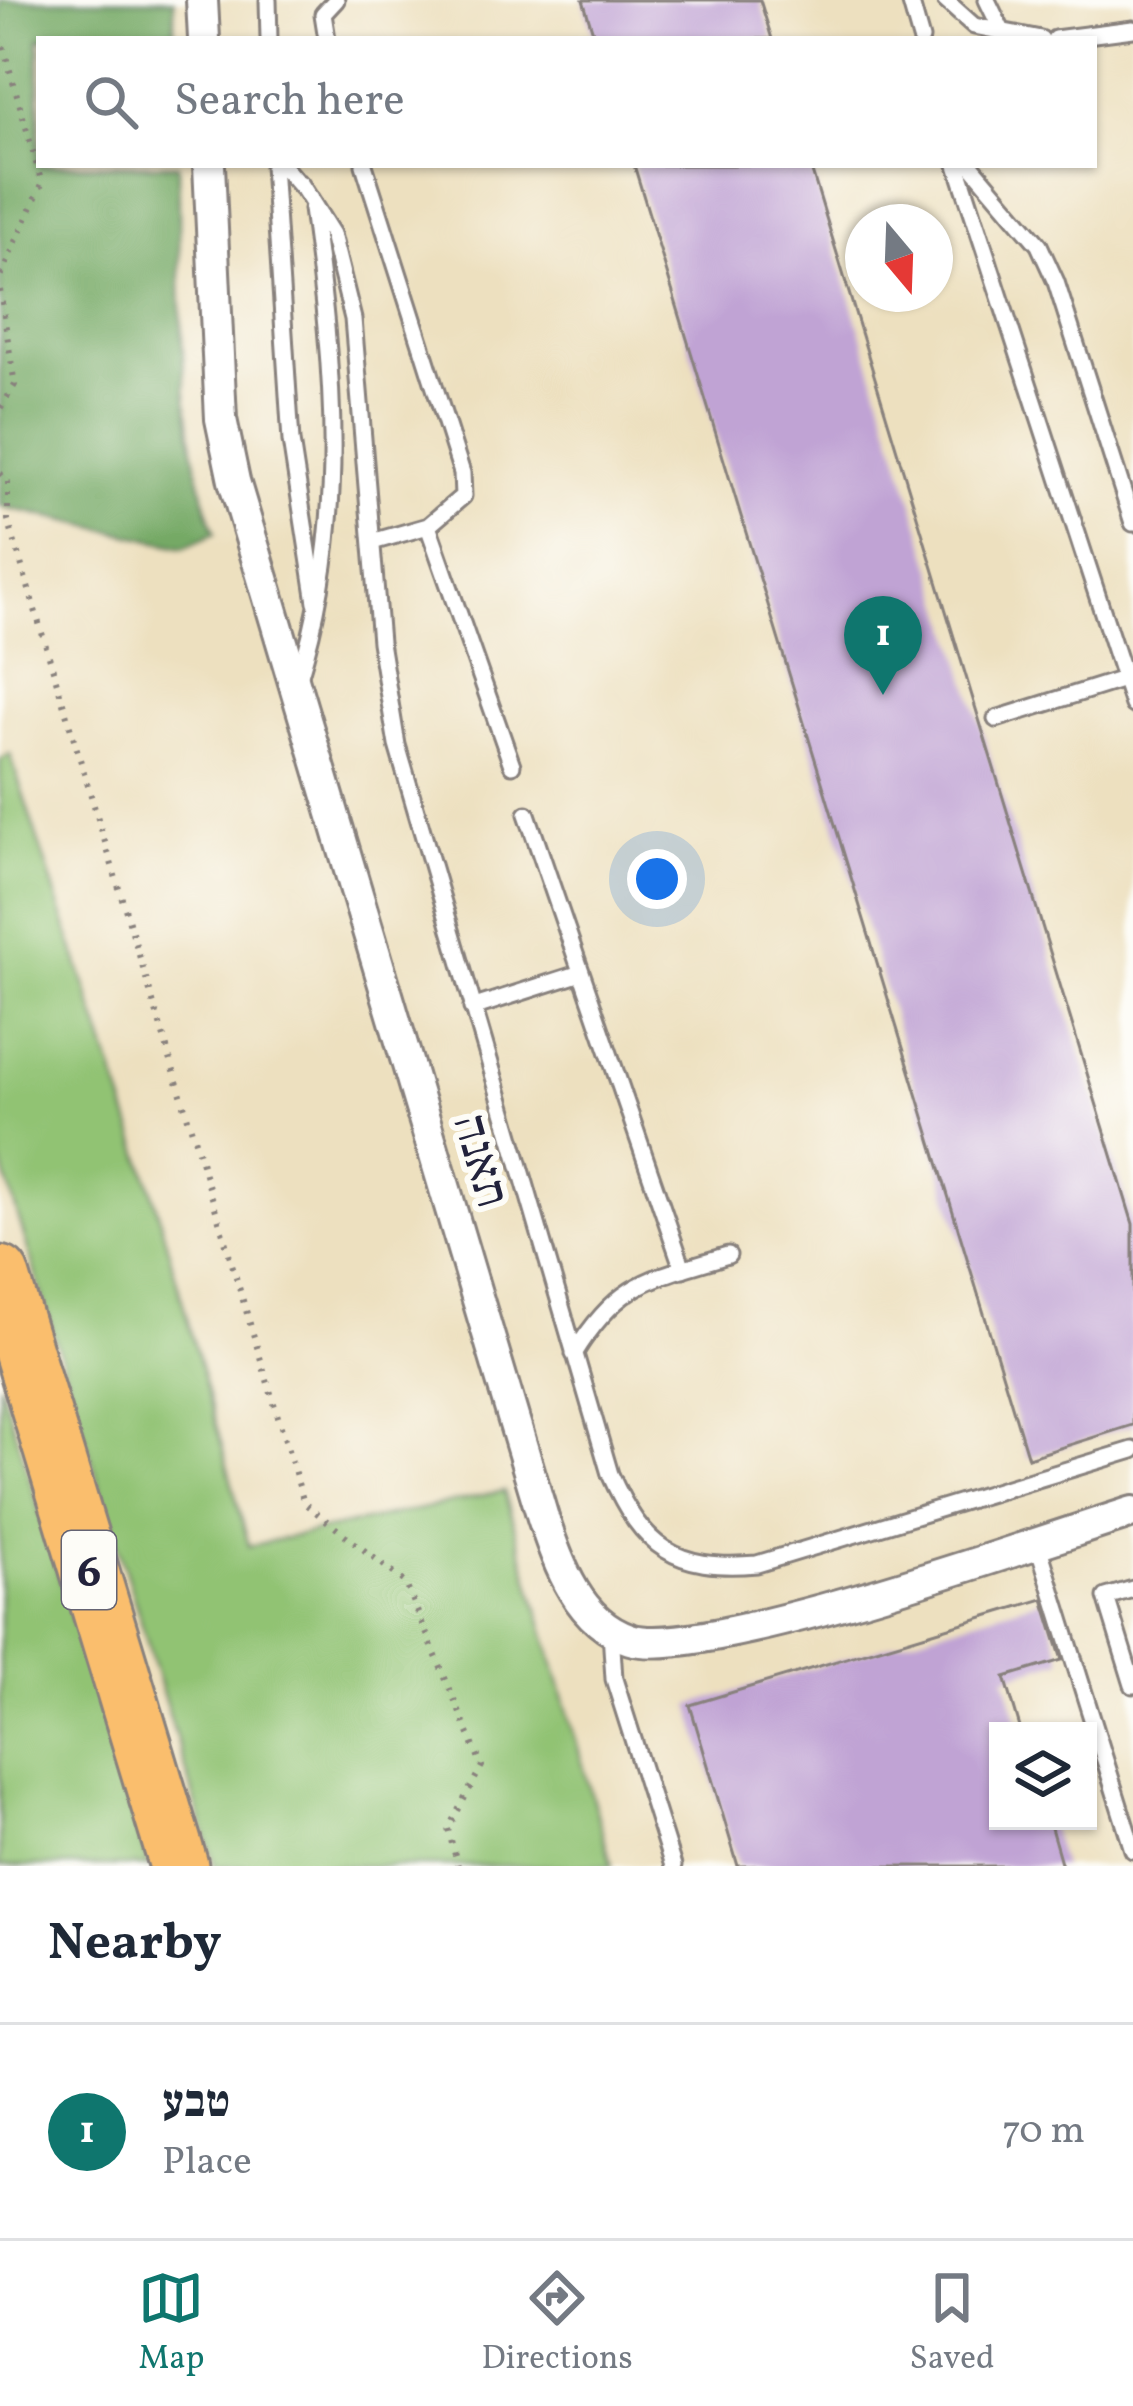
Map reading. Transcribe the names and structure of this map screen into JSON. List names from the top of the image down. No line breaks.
{"streets":{"highway":["6"],"street":["תאנה"]},"north":"bottom","page":{"search":"Search here","pins":"1","heading":"Nearby","list":[{"mark":"1","name":"טבע","note":"Place","value":"70 m"}],"nav":["Map","Directions","Saved"]}}
